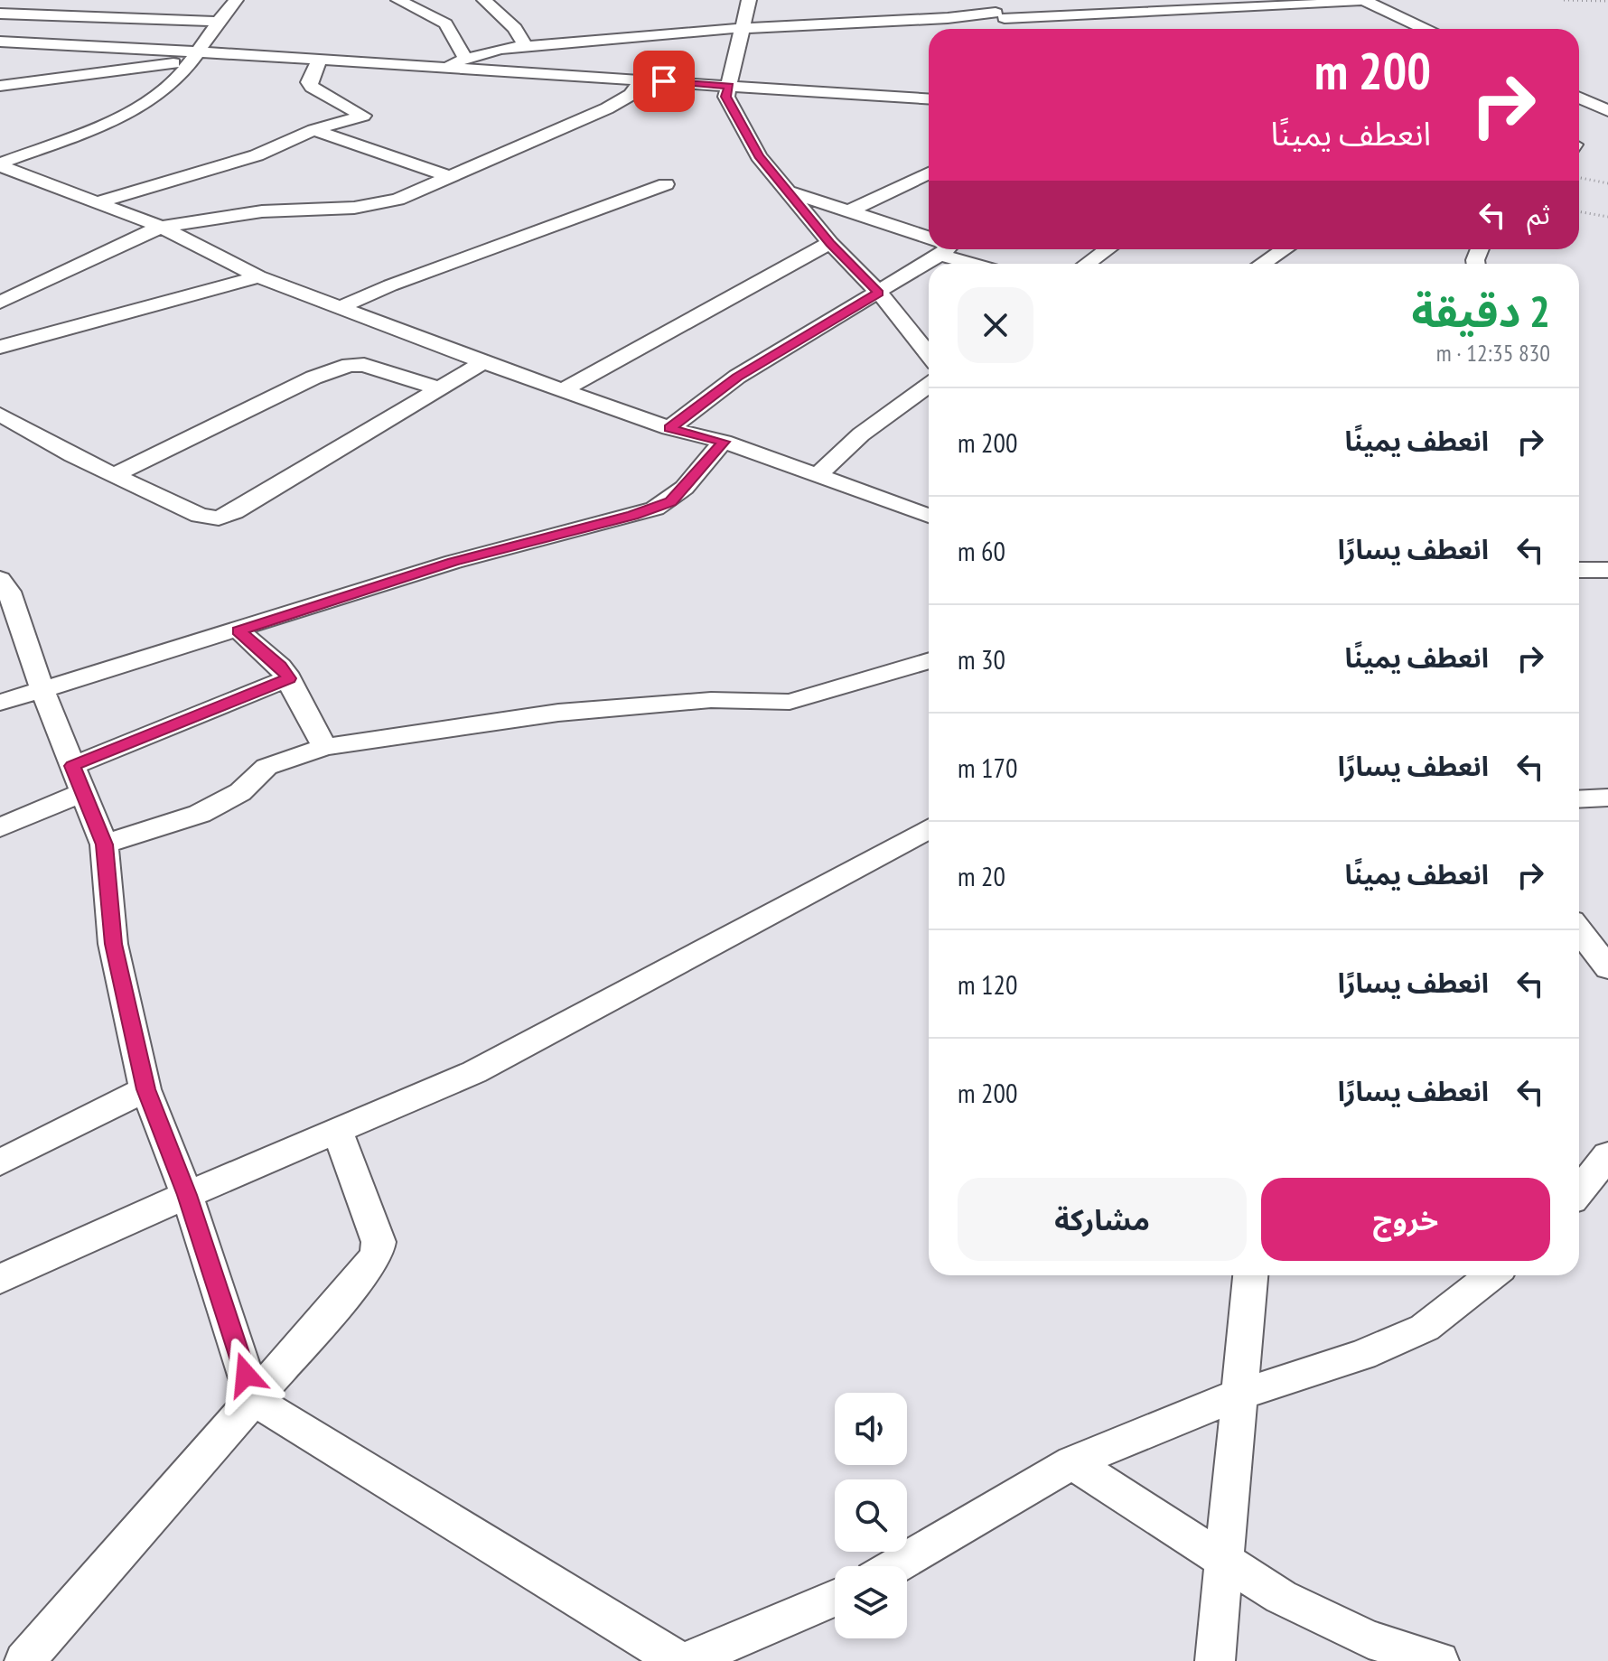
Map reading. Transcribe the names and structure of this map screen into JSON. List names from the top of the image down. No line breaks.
{"page":{"turn":["200 m","انعطف يمينًا"],"then":"ثم","heading":["2 دقيقة","830 m · 12:35"],"list":[{"name":"انعطف يمينًا","value":"200 m"},{"name":"انعطف يسارًا","value":"60 m"},{"name":"انعطف يمينًا","value":"30 m"},{"name":"انعطف يسارًا","value":"170 m"},{"name":"انعطف يمينًا","value":"20 m"},{"name":"انعطف يسارًا","value":"120 m"},{"name":"انعطف يسارًا","value":"200 m"}],"buttons":["خروج","مشاركة"]}}
